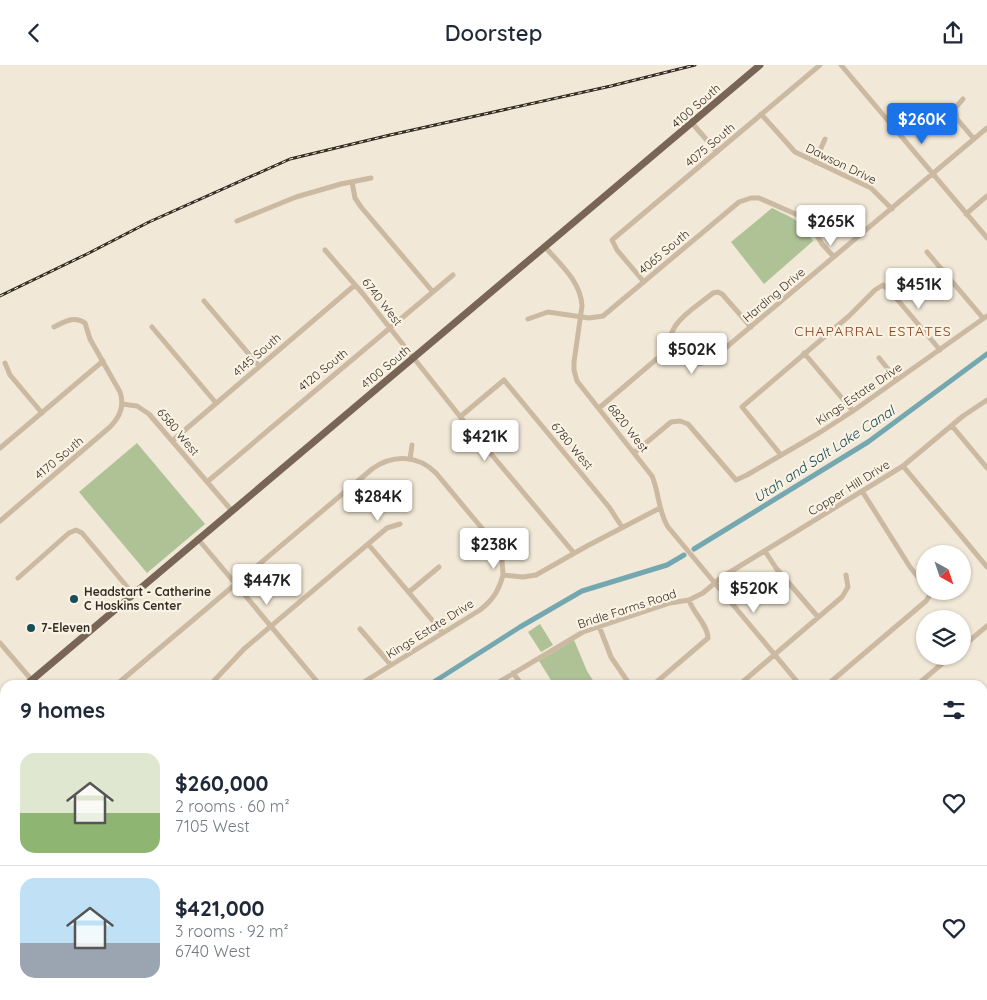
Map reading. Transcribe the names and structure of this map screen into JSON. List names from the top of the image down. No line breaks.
{"streets":{"main road":["4100 South"],"street":["4075 South","Dawson Drive","4065 South","Harding Drive","6740 West","4145 South","4120 South","Kings Estate Drive","6820 West","6580 West","6780 West","4170 South","Copper Hill Drive","Bridle Farms Road"]},"crossings":[["4100 South","6740 West"],["4100 South","6820 West"],["4100 South","6580 West"],["4075 South","Dawson Drive"],["4075 South","4065 South"],["Dawson Drive","Harding Drive"],["4065 South","Harding Drive"],["4065 South","6820 West"],["6740 West","4145 South"],["6740 West","4120 South"],["6740 West","6780 West"],["4145 South","6580 West"],["4120 South","6580 West"],["Kings Estate Drive","6820 West"],["6820 West","Copper Hill Drive"],["6820 West","Bridle Farms Road"],["6580 West","4170 South"],["Copper Hill Drive","Bridle Farms Road"]],"districts":["CHAPARRAL ESTATES"],"water":["Utah and Salt Lake Canal"],"places":["Headstart - Catherine C Hoskins Center","7-Eleven"],"north":"bottom right","page":{"header":"Doorstep","price":["$260K","$265K","$451K","$502K","$421K","$284K","$238K","$447K","$520K"],"heading":"9 homes","list":[{"name":"$260,000","note":"2 rooms · 60 m² · 7105 West"},{"name":"$421,000","note":"3 rooms · 92 m² · 6740 West"}]}}
